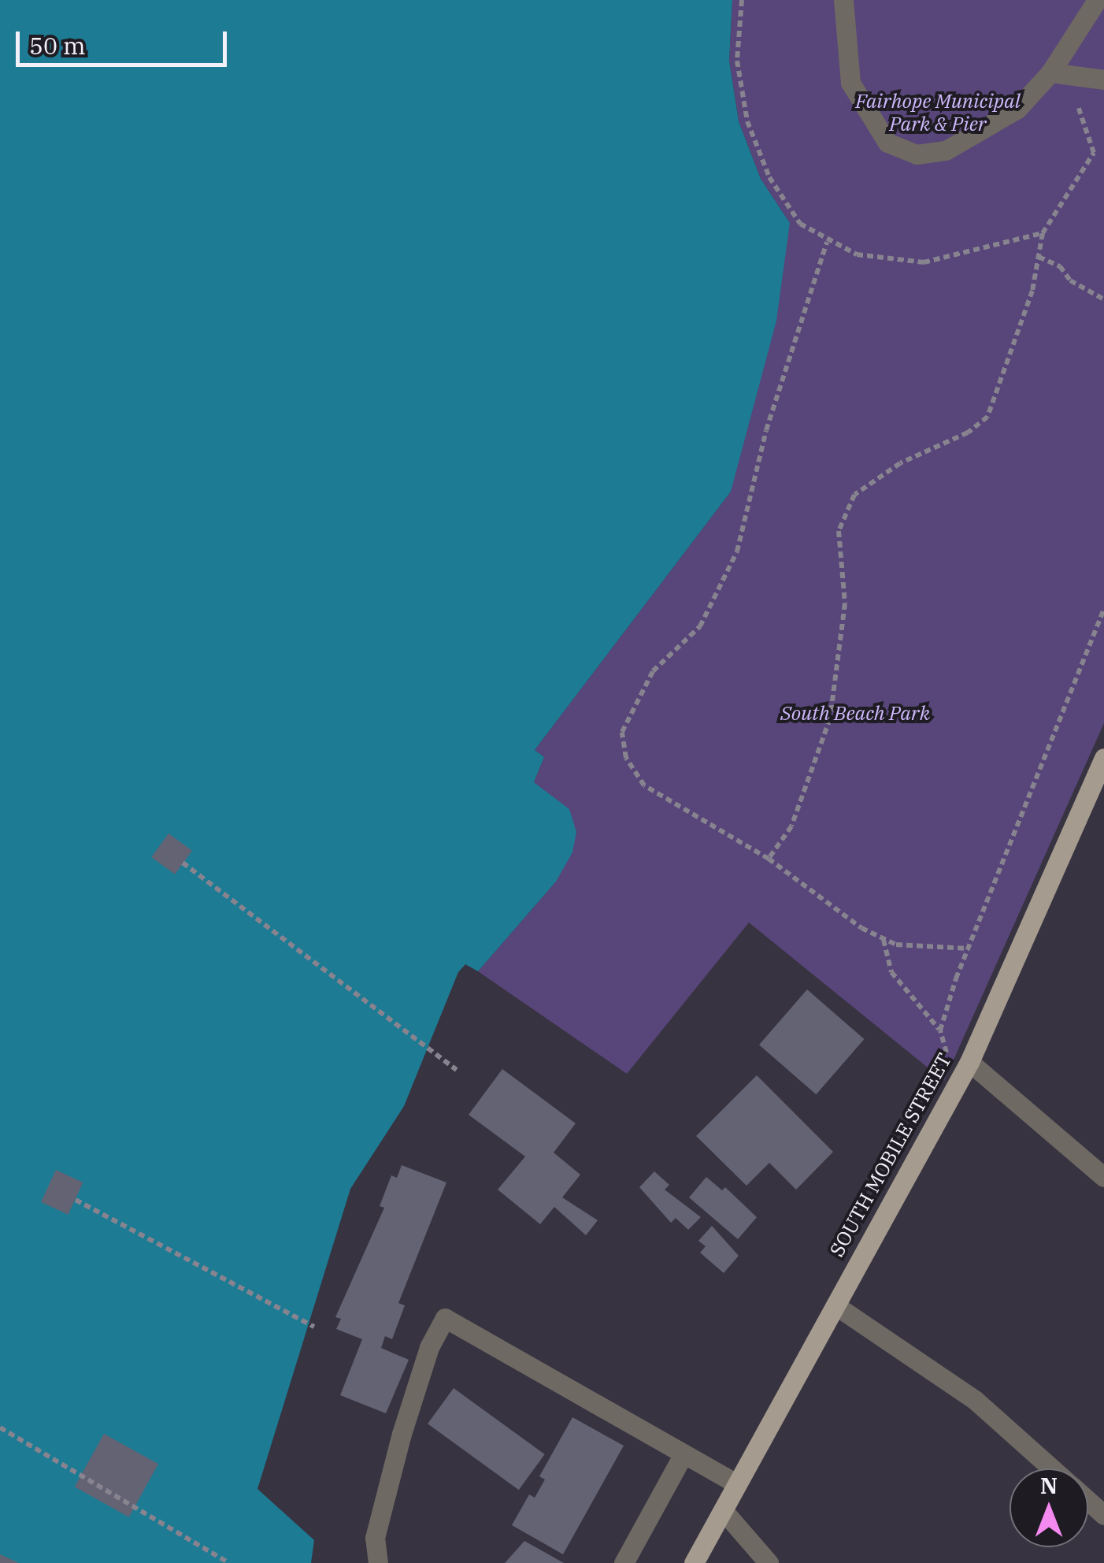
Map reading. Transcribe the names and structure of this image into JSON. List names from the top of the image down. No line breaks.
{"streets":{"main road":["SOUTH MOBILE STREET"]},"parks":["Fairhope Municipal Park & Pier","South Beach Park"],"scale_bar":"50 m","north":"top"}
